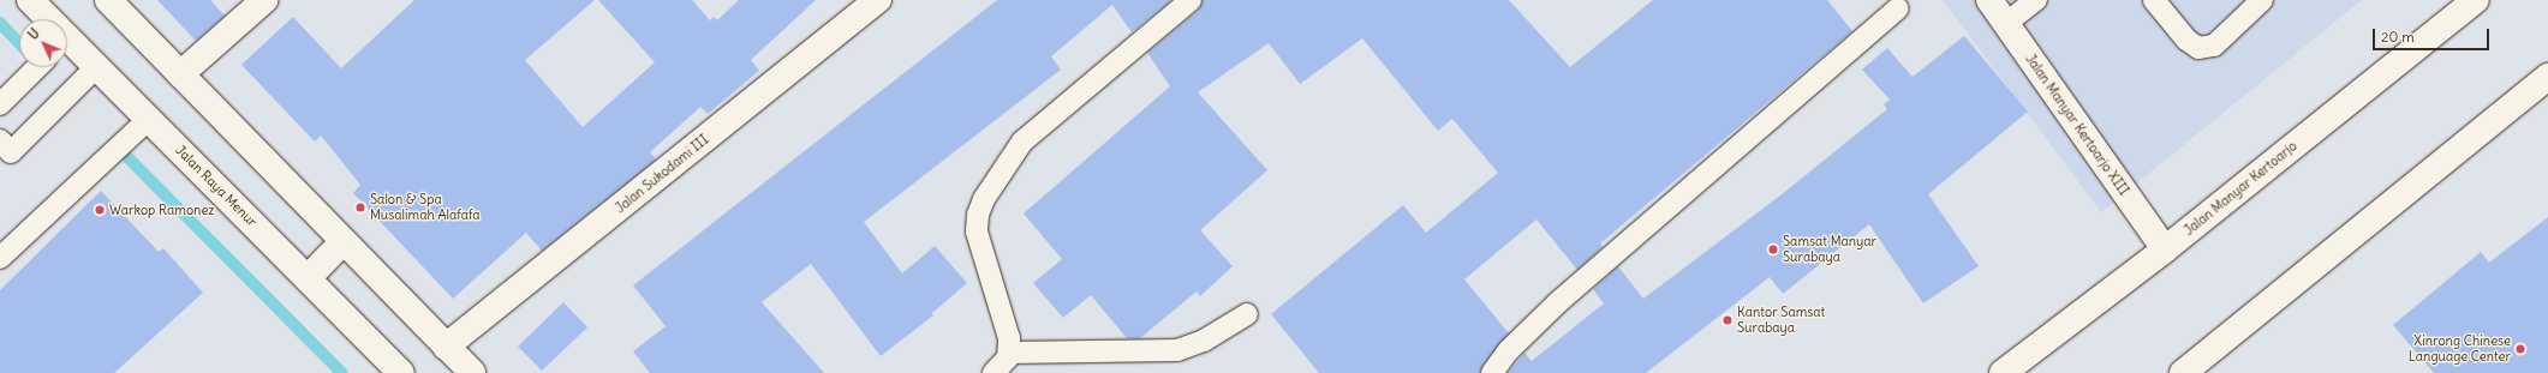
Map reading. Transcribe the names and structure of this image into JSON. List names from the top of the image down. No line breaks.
{"streets":{"main road":["Jalan Manyar Kertoarjo XIII","Jalan Sukodami III","Jalan Raya Menur","Jalan Manyar Kertoarjo"]},"crossings":[["Jalan Manyar Kertoarjo XIII","Jalan Manyar Kertoarjo"]],"places":["Salon & Spa Musalimah Alafafa","Warkop Ramonez","Samsat Manyar Surabaya","Kantor Samsat Surabaya","Xinrong Chinese Language Center"],"scale_bar":"20 m","north":"top left"}
